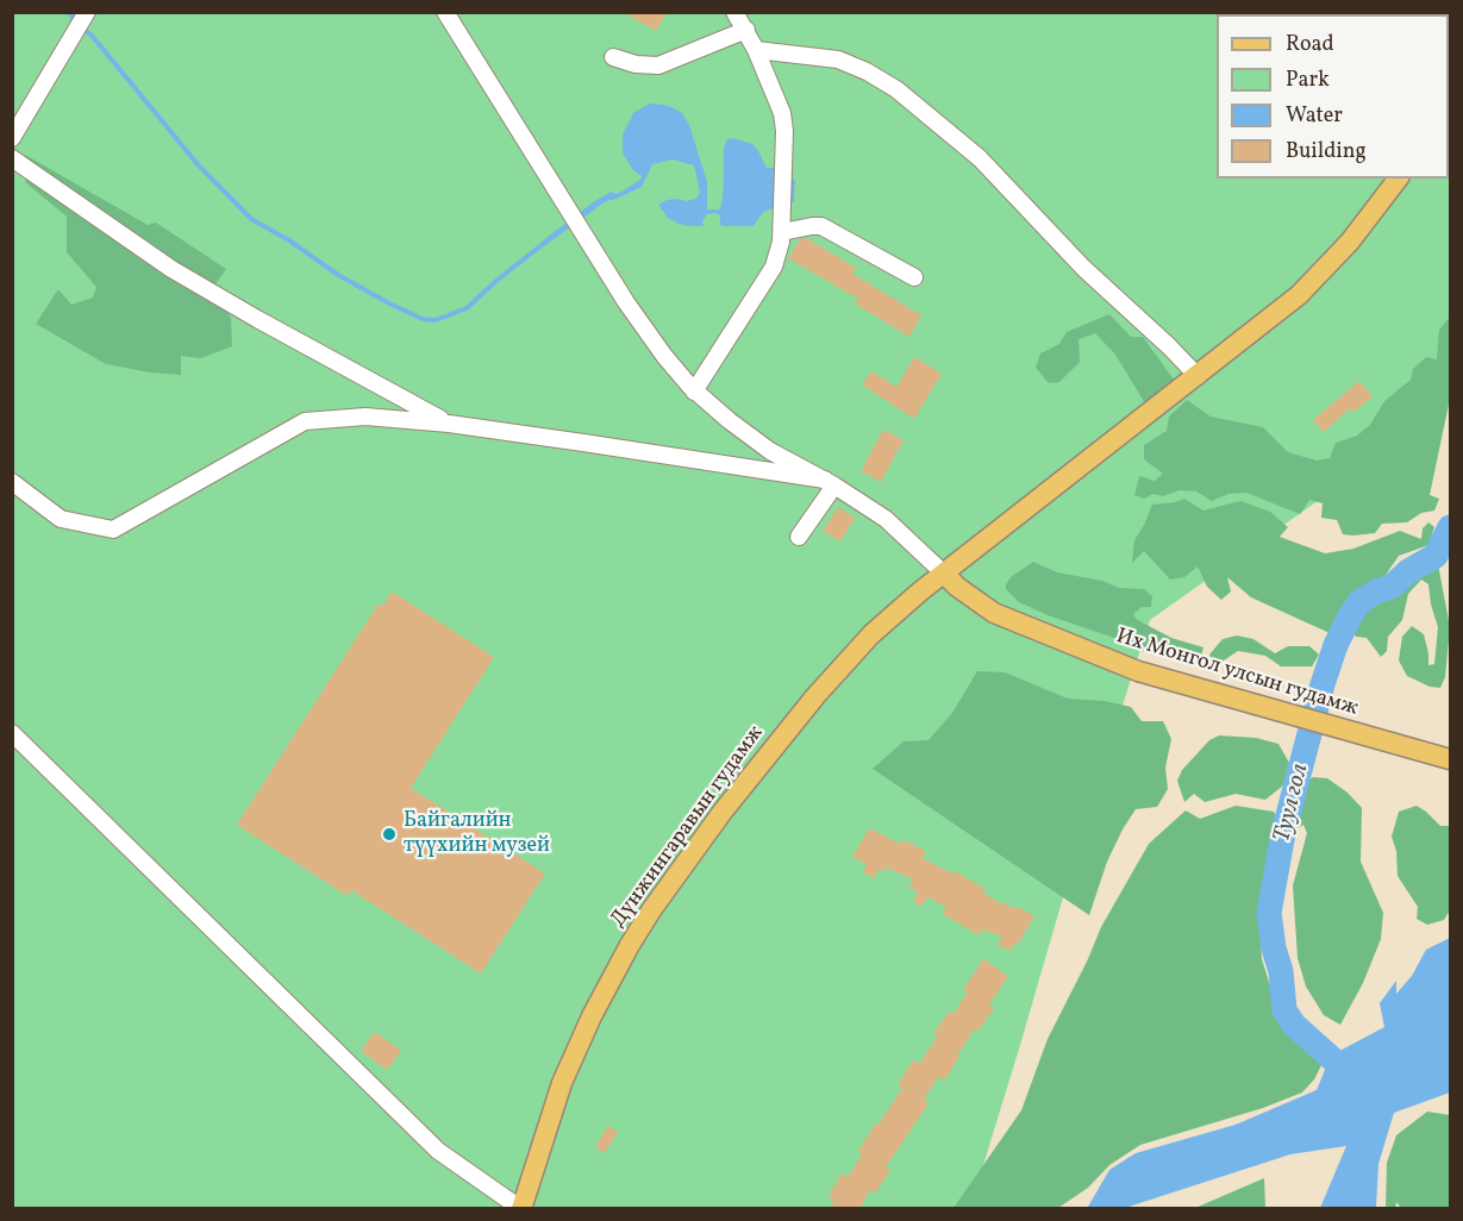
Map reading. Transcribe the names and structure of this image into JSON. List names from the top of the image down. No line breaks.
{"streets":{"main road":["Их Монгол улсын гудамж","Дүнжингаравын гудамж"]},"crossings":[["Их Монгол улсын гудамж","Дүнжингаравын гудамж"]],"water":["Туул гол"],"places":["Байгалийн түүхийн музей"],"legend":["Road","Park","Water","Building"]}
